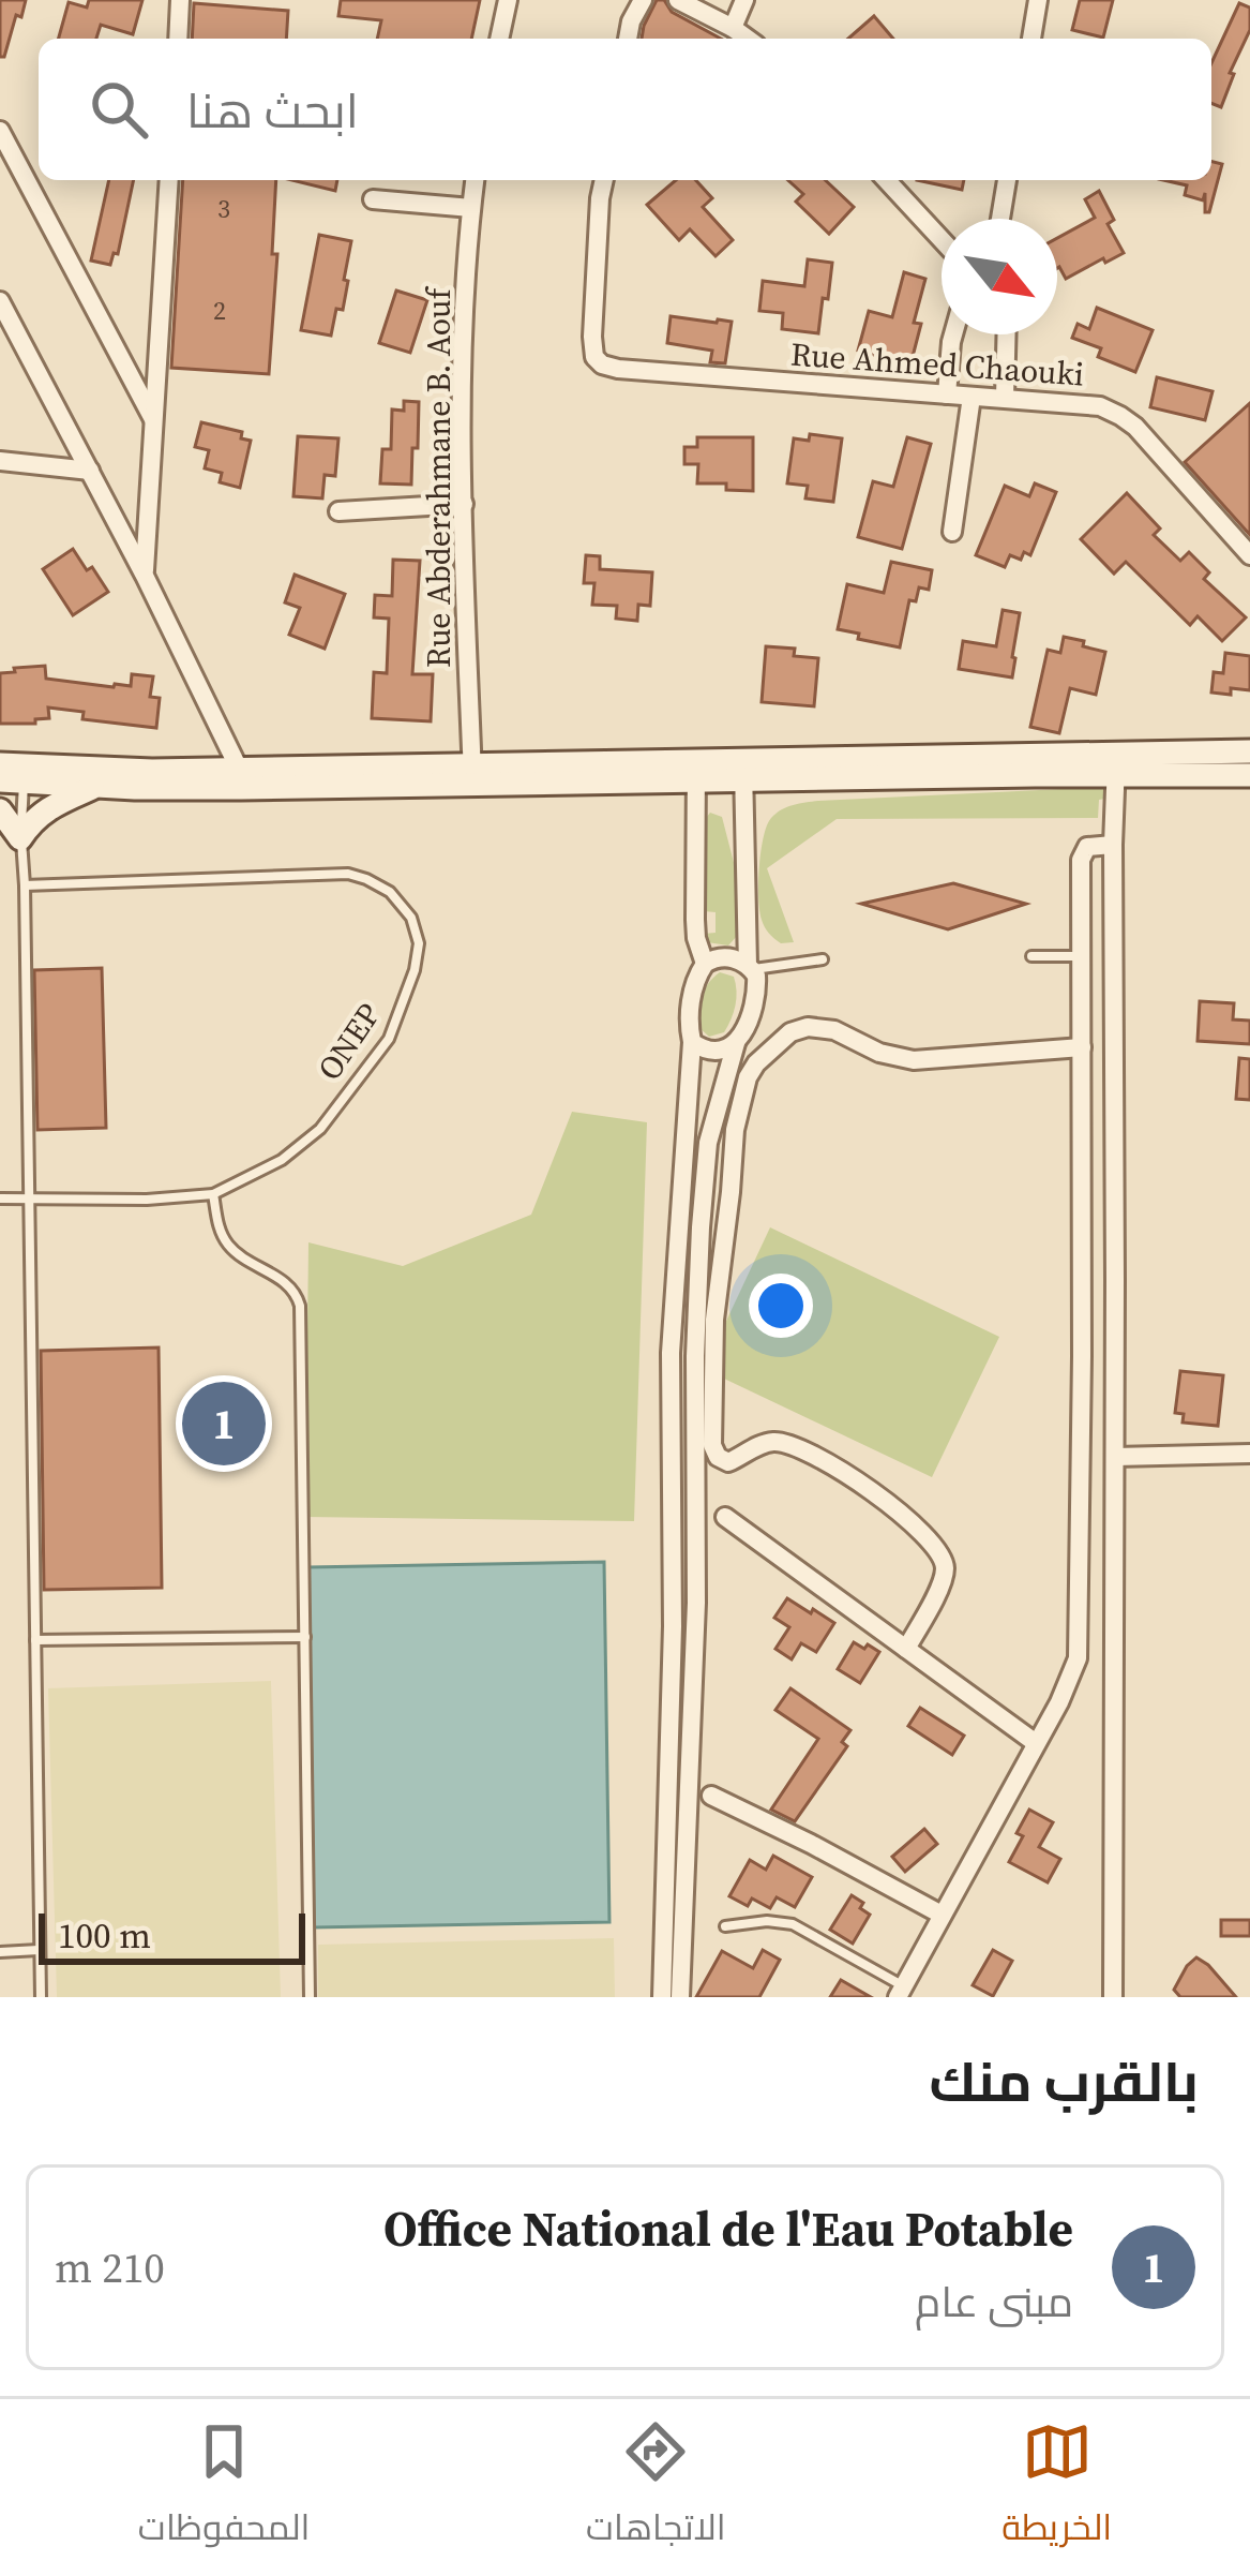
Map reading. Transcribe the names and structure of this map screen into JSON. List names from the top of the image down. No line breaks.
{"streets":{"street":["Rue Ahmed Chaouki","Rue Abderahmane B. Aouf"],"lane":["ONEP"]},"house_numbers":["3","2"],"scale_bar":"100 m","north":"bottom right","page":{"search":"ابحث هنا","pins":"1","scale":"100 m","heading":"بالقرب منك","list":[{"mark":"1","name":"Office National de l'Eau Potable","note":"مبنى عام","value":"210 m"}],"nav":["الخريطة","الاتجاهات","المحفوظات"]}}
